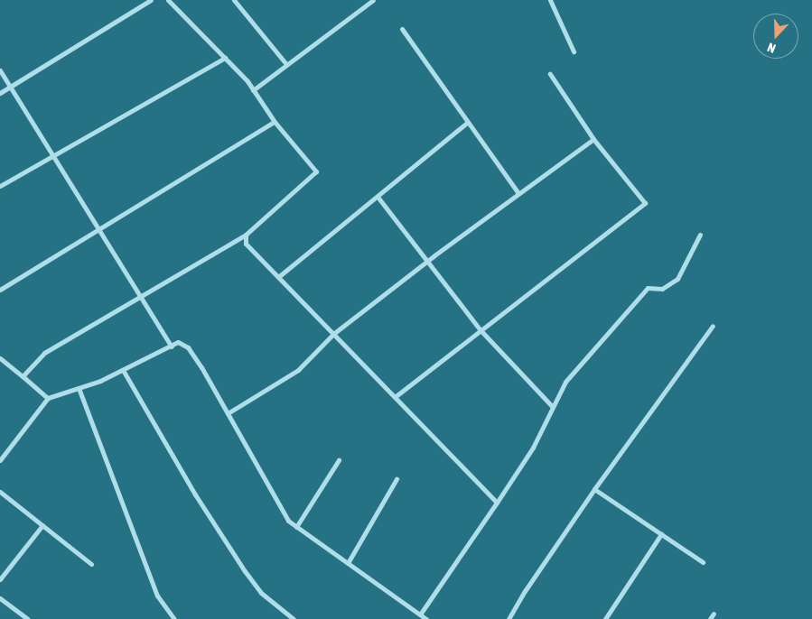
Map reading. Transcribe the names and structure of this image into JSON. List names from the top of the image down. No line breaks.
{"north":"bottom"}
